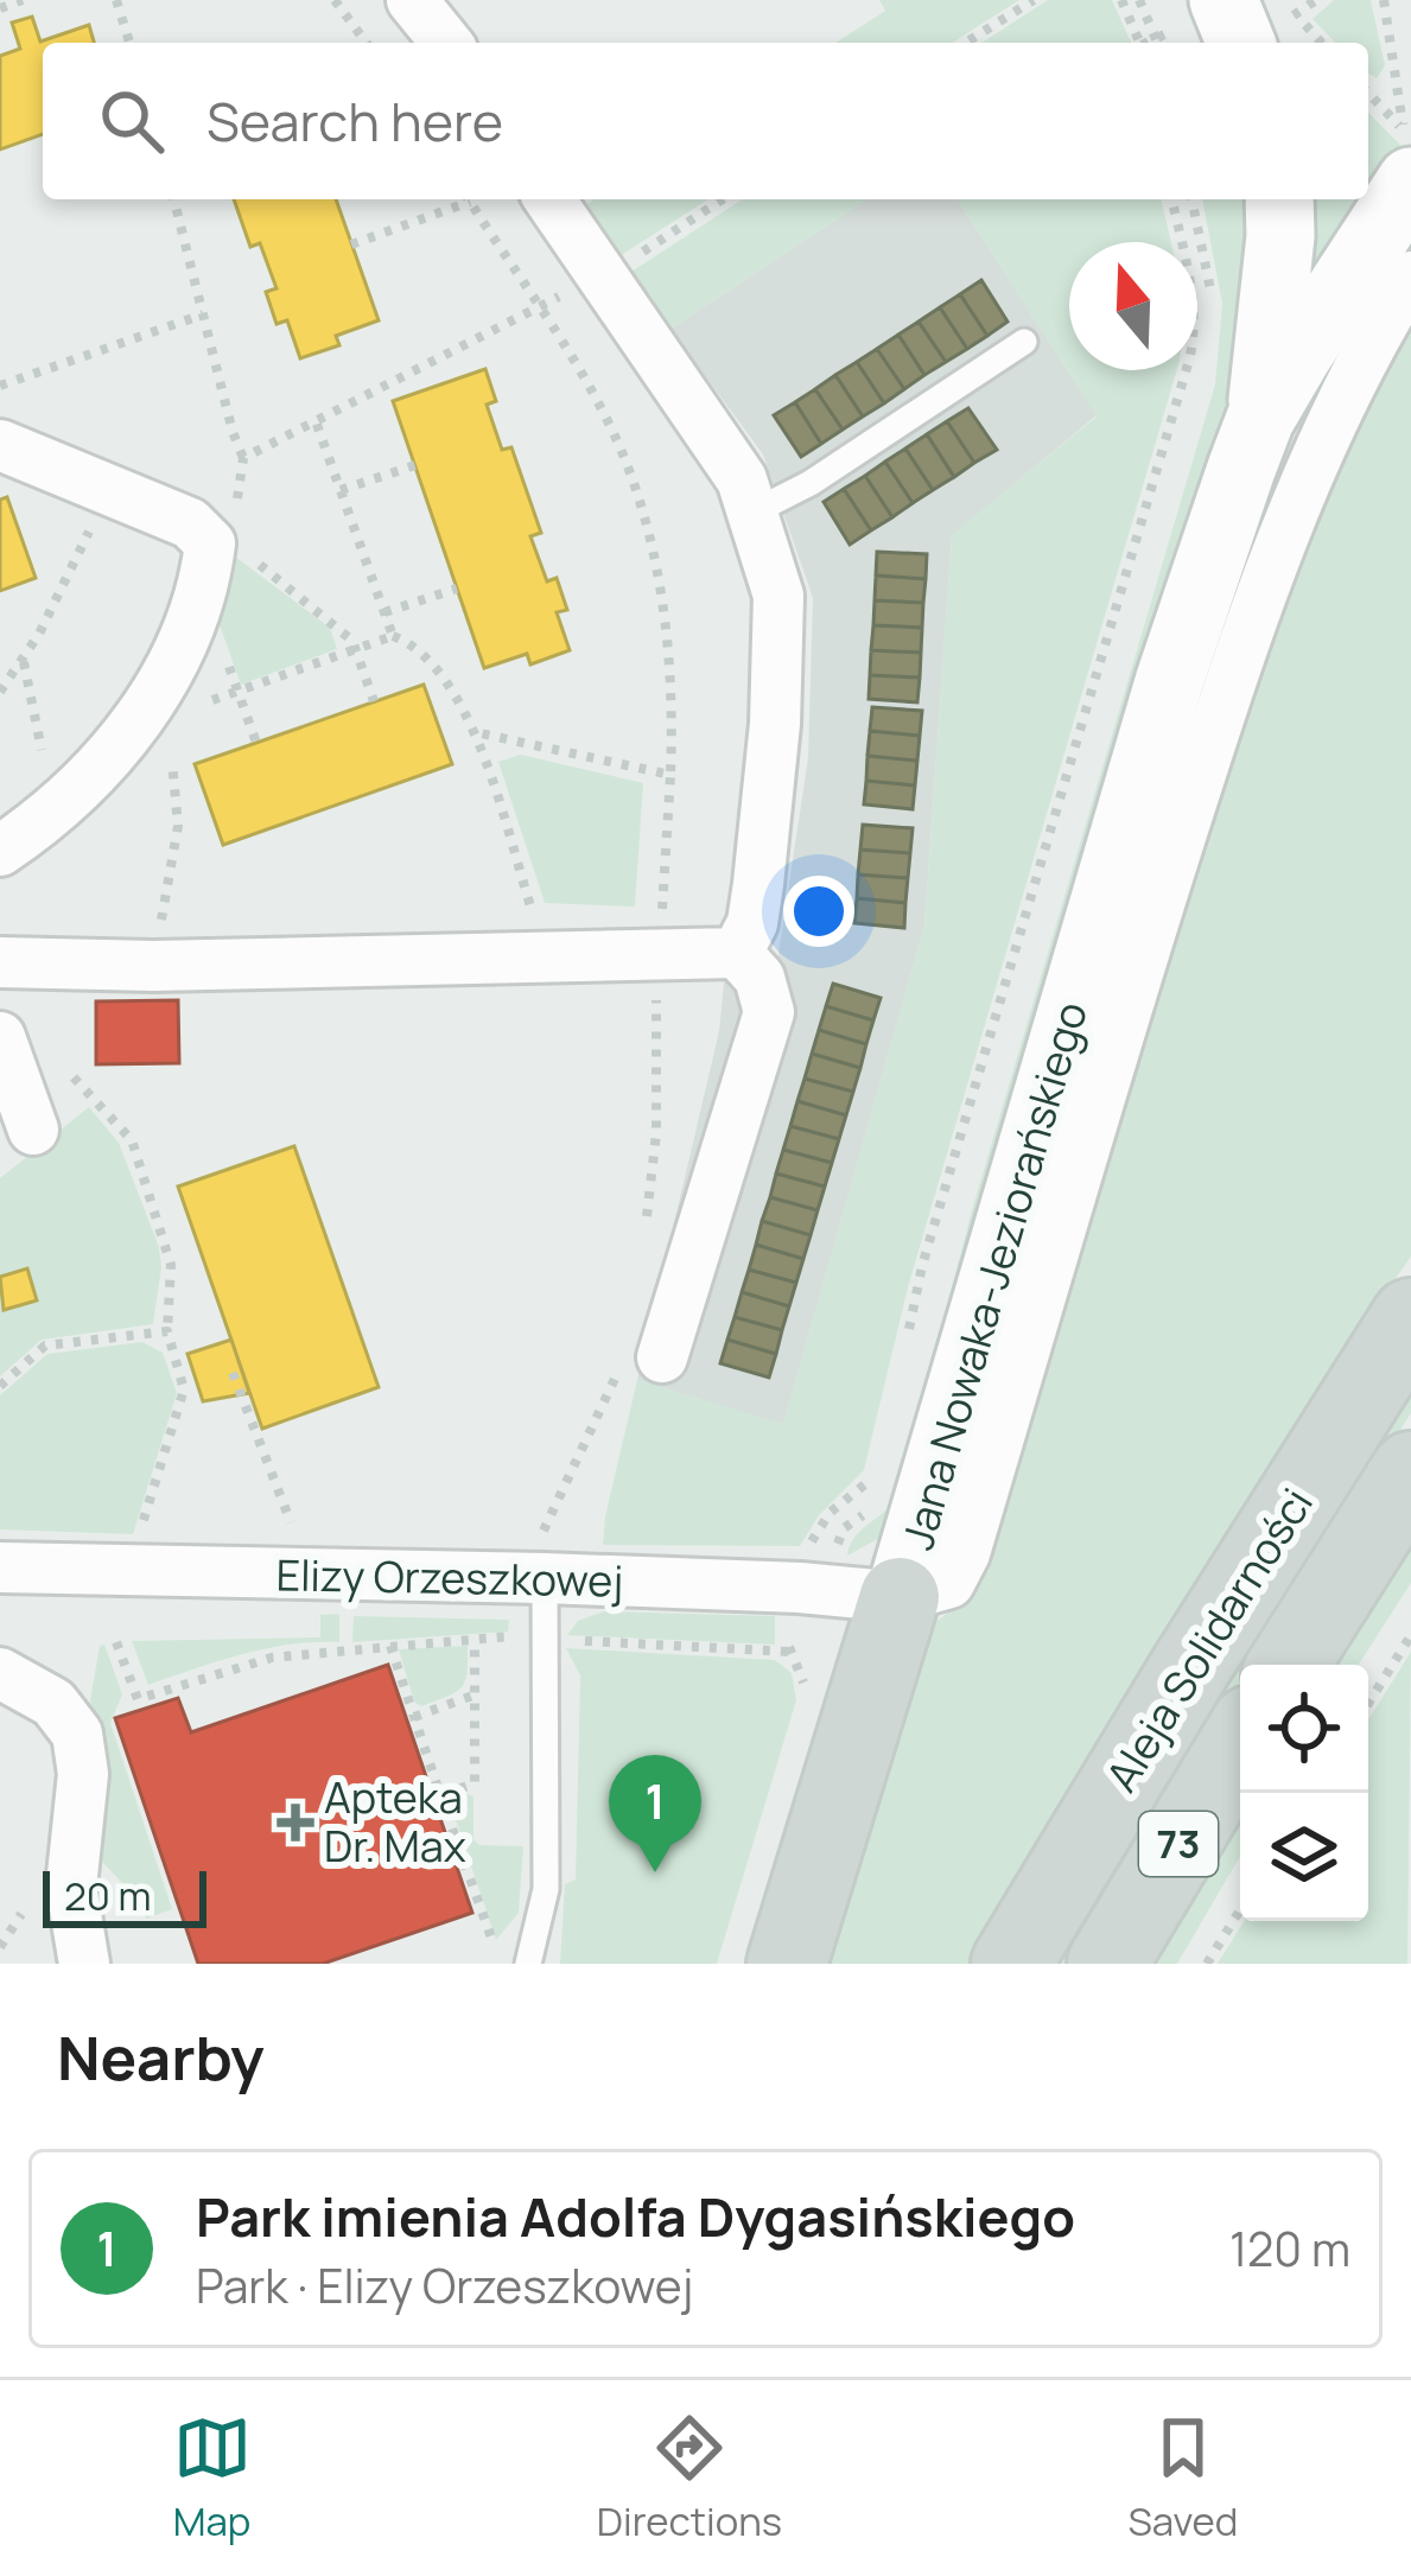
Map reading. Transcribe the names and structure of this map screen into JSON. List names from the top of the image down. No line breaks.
{"streets":{"main road":["Aleja Solidarności","73"],"street":["Jana Nowaka-Jeziorańskiego","Elizy Orzeszkowej"]},"crossings":[["Jana Nowaka-Jeziorańskiego","Elizy Orzeszkowej"]],"places":{"health":["Apteka Dr. Max"]},"scale_bar":"20 m","north":"top","page":{"search":"Search here","pins":"1","scale":"20 m","heading":"Nearby","list":[{"mark":"1","name":"Park imienia Adolfa Dygasińskiego","note":"Park · Elizy Orzeszkowej","value":"120 m"}],"nav":["Map","Directions","Saved"]}}
